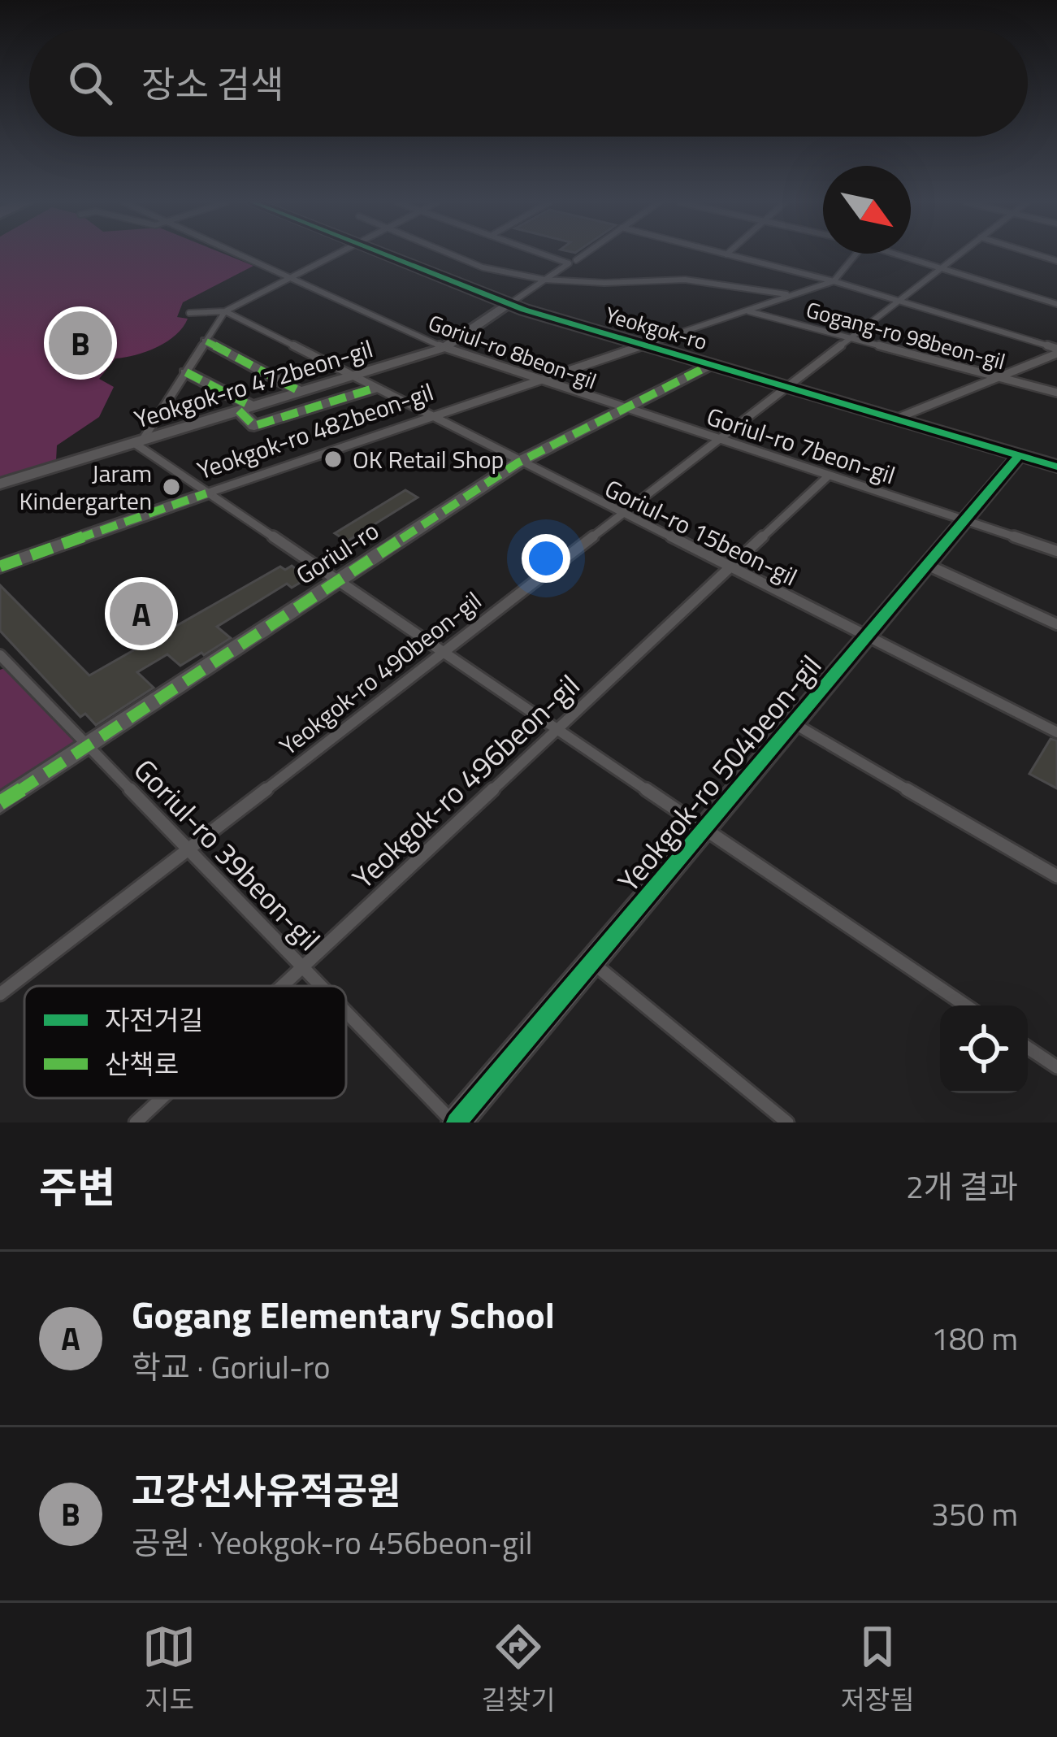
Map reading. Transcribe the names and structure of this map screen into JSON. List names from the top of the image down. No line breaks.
{"streets":{"street":["Yeokgok-ro","Yeokgok-ro 472beon-gil","Yeokgok-ro 482beon-gil","Goriul-ro","Yeokgok-ro 504beon-gil"],"lane":["Gogang-ro 98beon-gil","Goriul-ro 8beon-gil","Goriul-ro 7beon-gil","Goriul-ro 15beon-gil","Yeokgok-ro 490beon-gil","Yeokgok-ro 496beon-gil","Goriul-ro 39beon-gil"]},"crossings":[["Yeokgok-ro","Yeokgok-ro 472beon-gil"],["Yeokgok-ro","Yeokgok-ro 482beon-gil"],["Yeokgok-ro","Goriul-ro"],["Yeokgok-ro","Yeokgok-ro 490beon-gil"],["Yeokgok-ro","Yeokgok-ro 504beon-gil"],["Gogang-ro 98beon-gil","Yeokgok-ro 482beon-gil"],["Gogang-ro 98beon-gil","Yeokgok-ro 490beon-gil"],["Goriul-ro 8beon-gil","Yeokgok-ro 472beon-gil"],["Goriul-ro 8beon-gil","Yeokgok-ro 482beon-gil"],["Goriul-ro 8beon-gil","Goriul-ro 7beon-gil"],["Goriul-ro 8beon-gil","Goriul-ro"],["Yeokgok-ro 472beon-gil","Goriul-ro 15beon-gil"],["Yeokgok-ro 482beon-gil","Goriul-ro 15beon-gil"],["Goriul-ro 7beon-gil","Goriul-ro"],["Goriul-ro 7beon-gil","Yeokgok-ro 490beon-gil"],["Goriul-ro 7beon-gil","Yeokgok-ro 504beon-gil"],["Goriul-ro 7beon-gil","Yeokgok-ro 496beon-gil"],["Goriul-ro 15beon-gil","Goriul-ro"],["Goriul-ro 15beon-gil","Yeokgok-ro 490beon-gil"],["Goriul-ro 15beon-gil","Yeokgok-ro 504beon-gil"],["Goriul-ro 15beon-gil","Yeokgok-ro 496beon-gil"],["Goriul-ro","Goriul-ro 39beon-gil"],["Yeokgok-ro 490beon-gil","Goriul-ro 39beon-gil"],["Yeokgok-ro 504beon-gil","Goriul-ro 39beon-gil"],["Yeokgok-ro 496beon-gil","Goriul-ro 39beon-gil"]],"places":["OK Retail Shop","Jaram Kindergarten"],"legend":["자전거길","산책로"],"north":"bottom right","page":{"search":"장소 검색","pins":["B","A"],"heading":["주변","2개 결과"],"list":[{"mark":"A","name":"Gogang Elementary School","note":"학교 · Goriul-ro","value":"180 m"},{"mark":"B","name":"고강선사유적공원","note":"공원 · Yeokgok-ro 456beon-gil","value":"350 m"}],"nav":["지도","길찾기","저장됨"]}}
